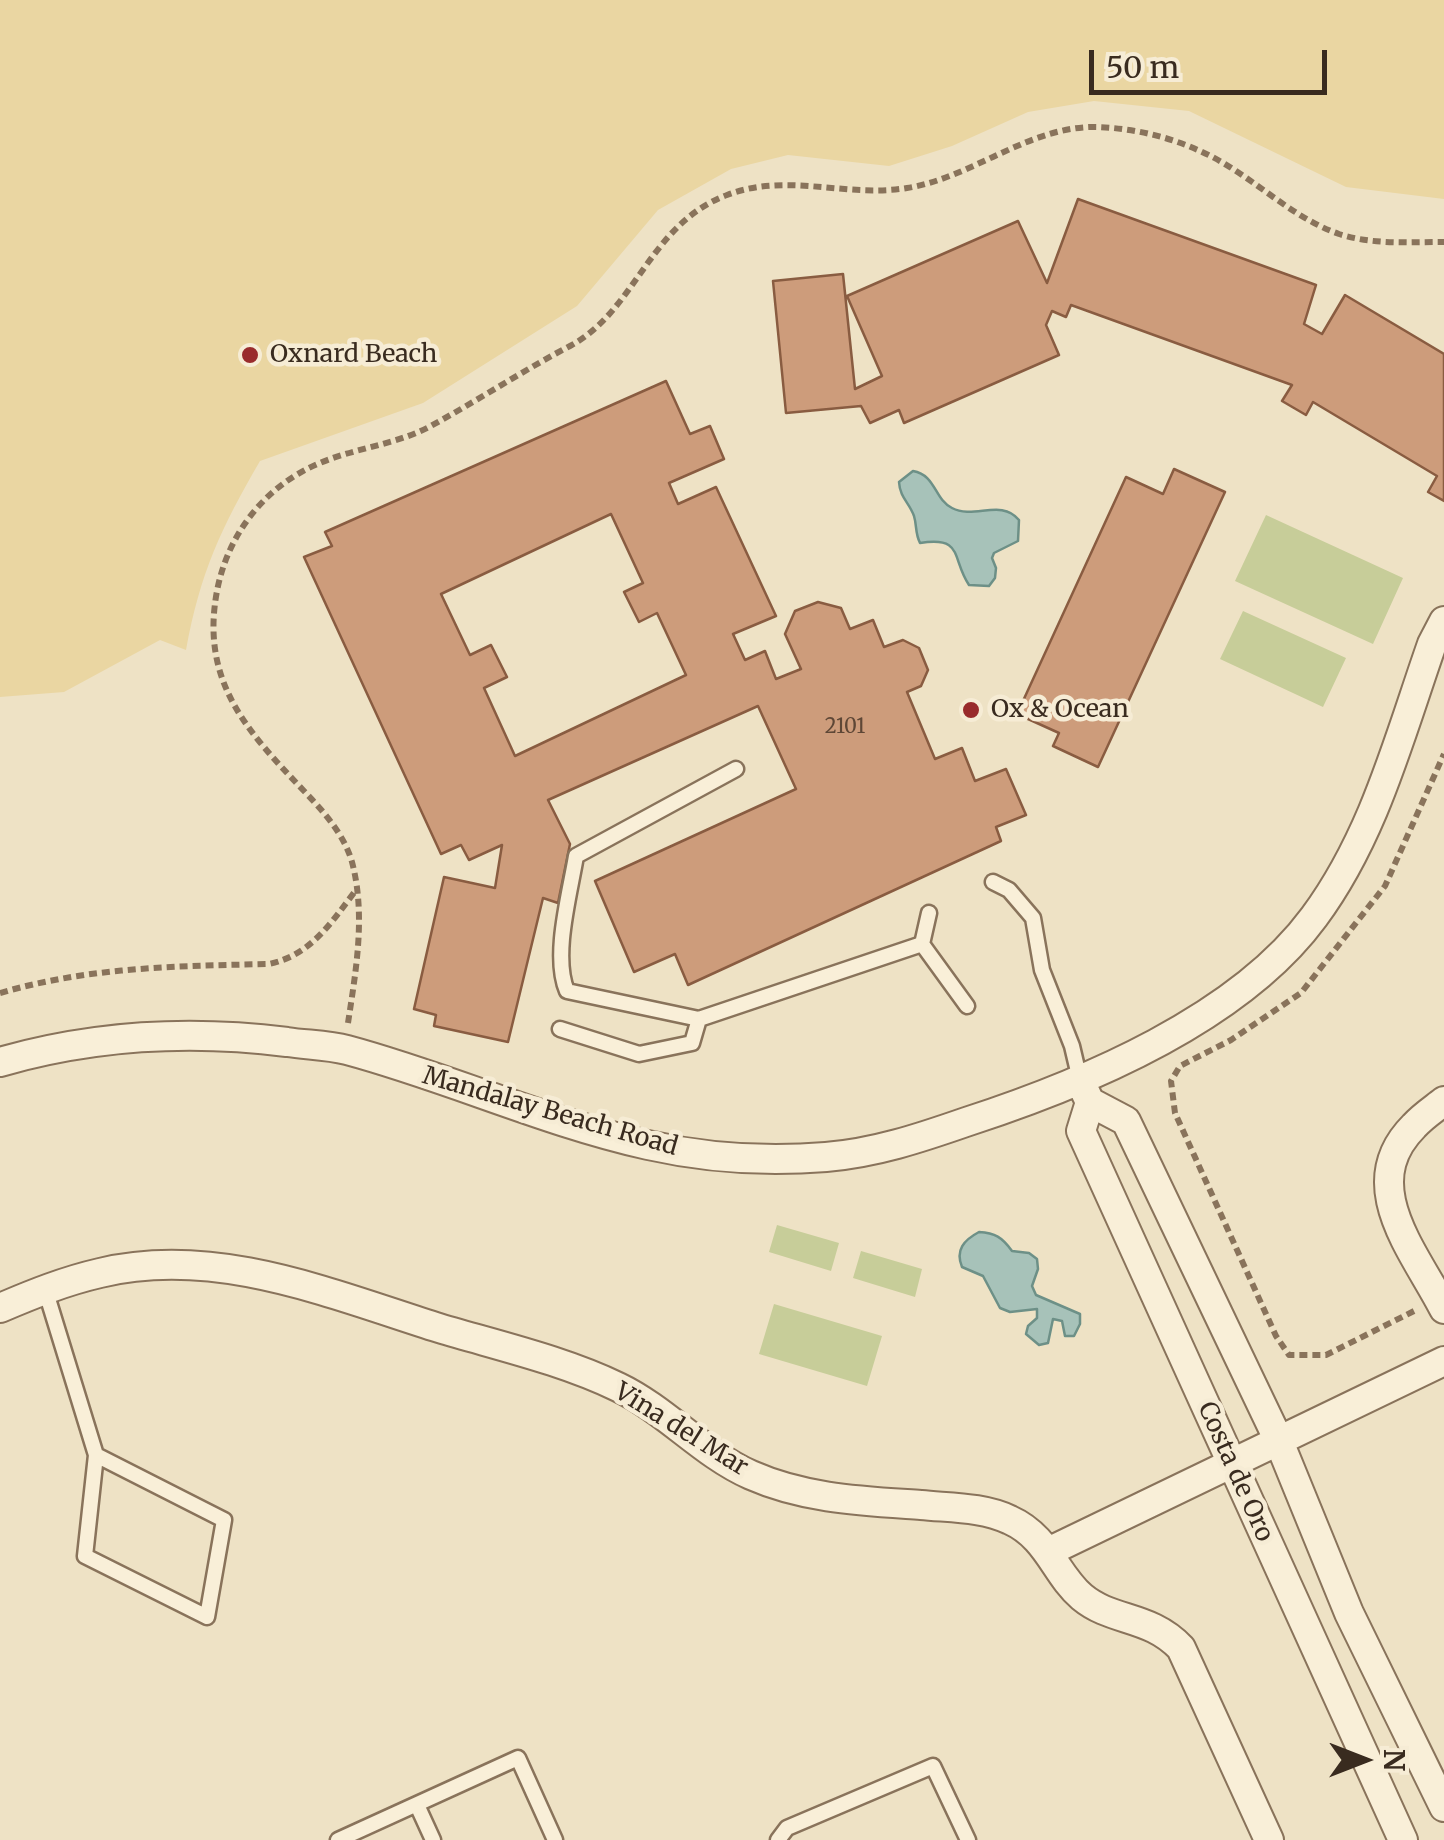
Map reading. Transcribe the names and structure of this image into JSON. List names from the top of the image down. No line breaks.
{"streets":{"street":["Mandalay Beach Road","Vina del Mar","Costa de Oro"]},"crossings":[["Mandalay Beach Road","Costa de Oro"]],"places":["Oxnard Beach","Ox & Ocean"],"house_numbers":["2101"],"scale_bar":"50 m","north":"right"}
